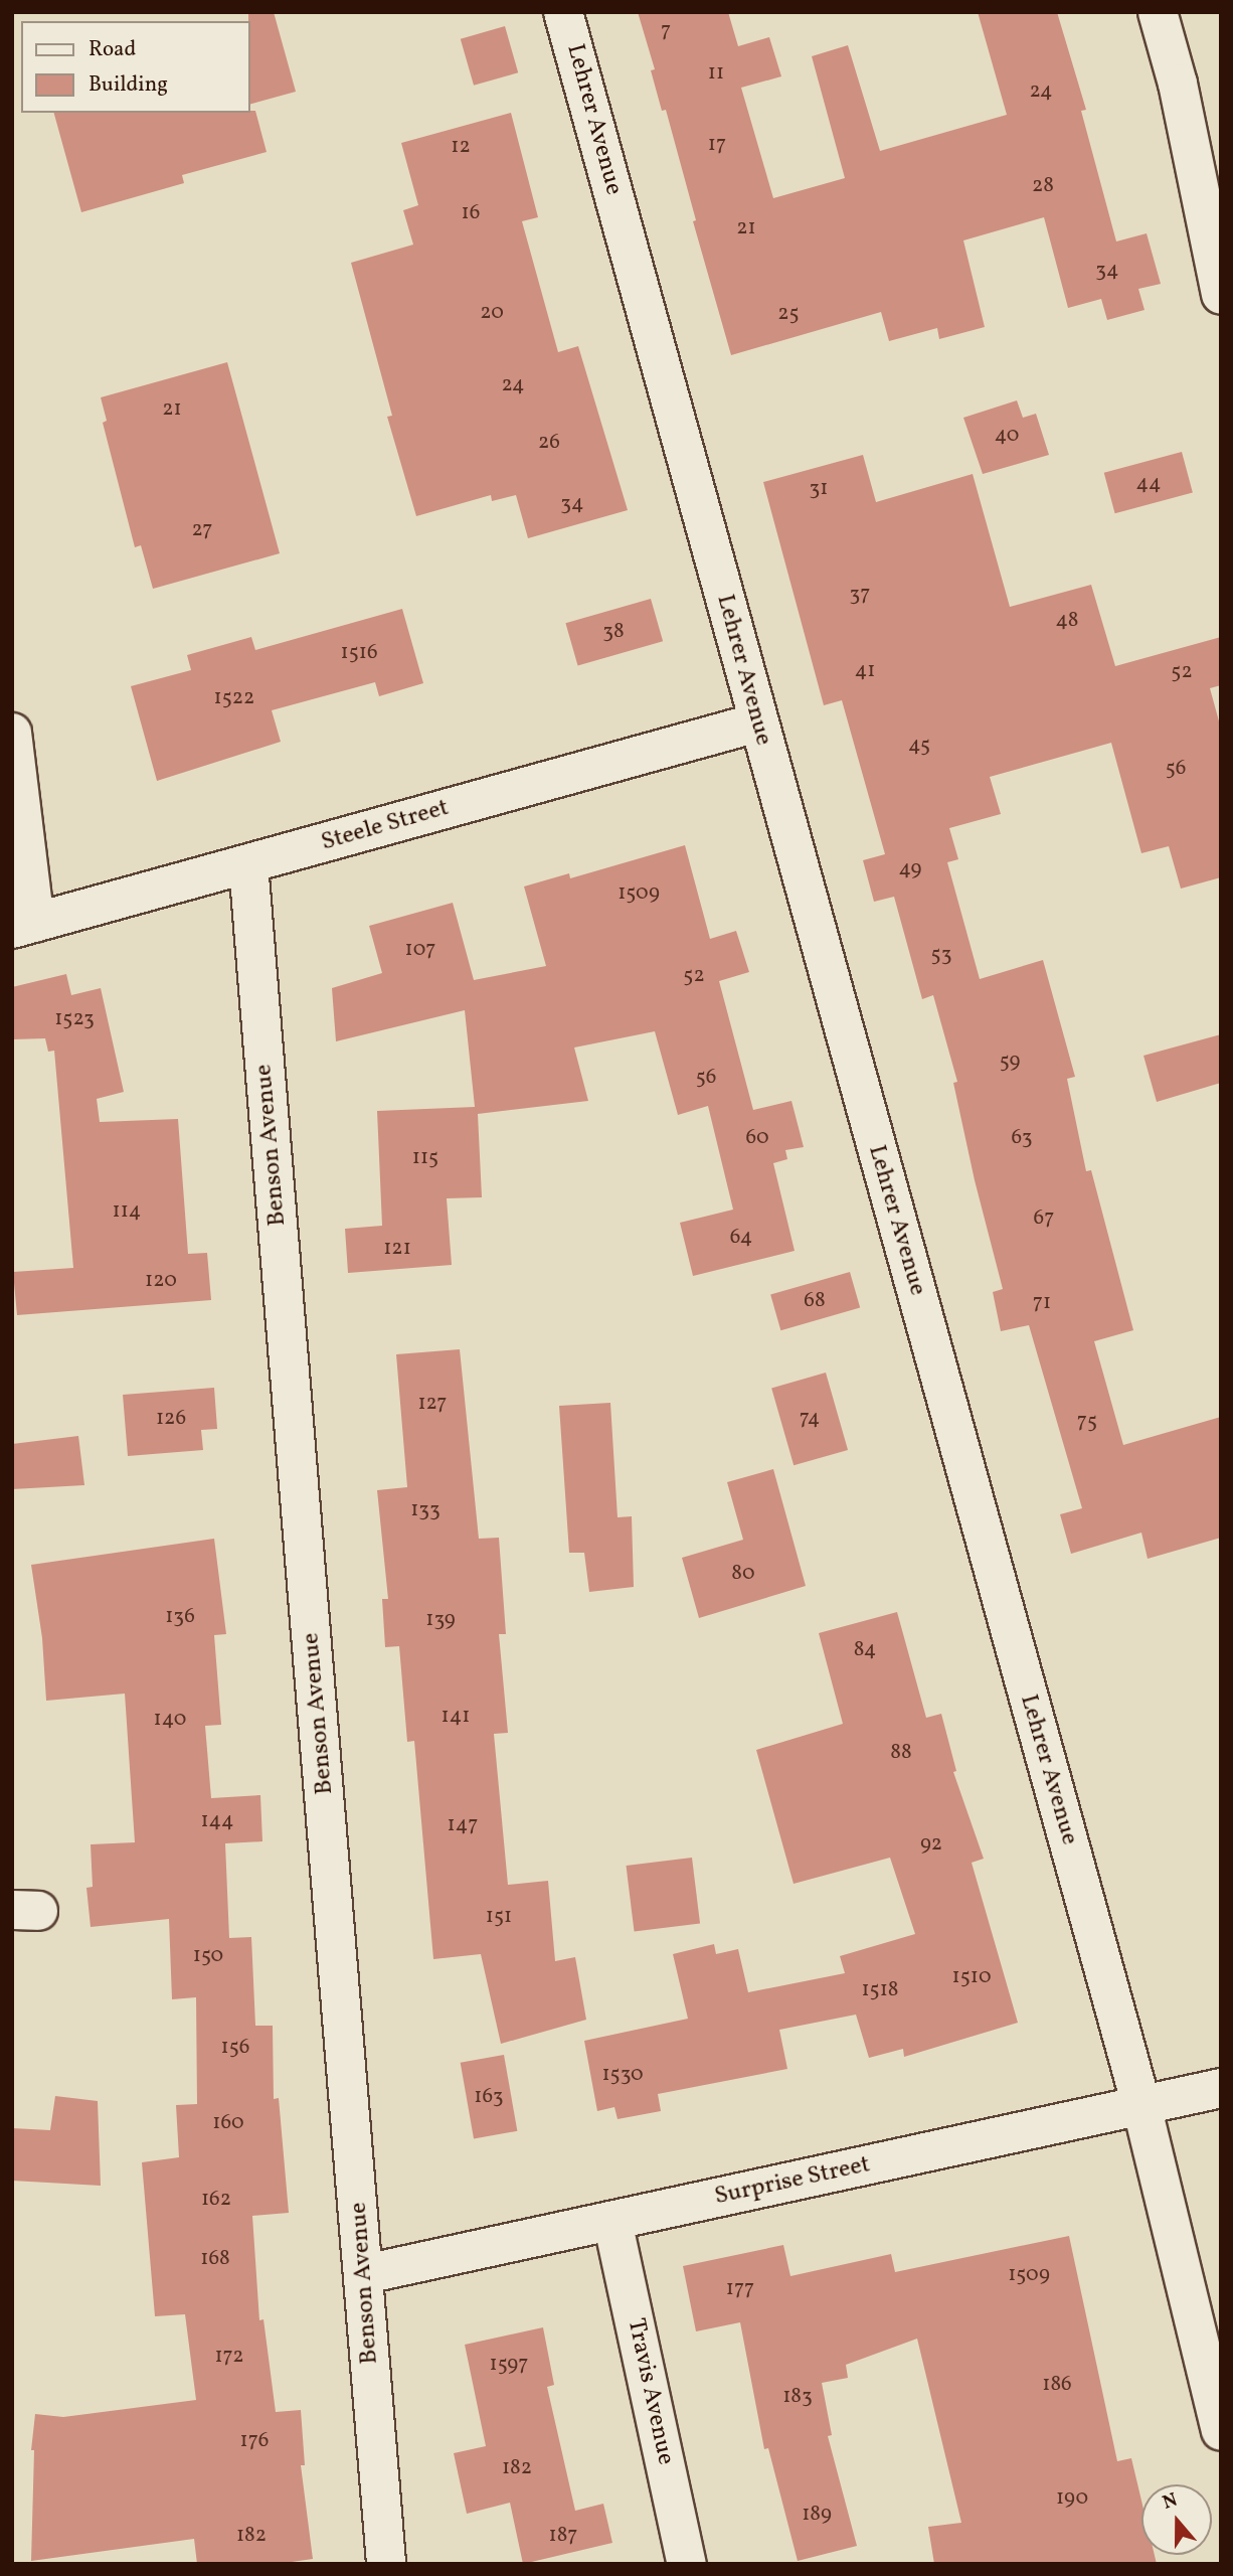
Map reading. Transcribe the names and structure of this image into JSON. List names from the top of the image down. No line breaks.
{"streets":{"street":["Lehrer Avenue","Steele Street","Benson Avenue","Surprise Street","Travis Avenue"]},"crossings":[["Lehrer Avenue","Steele Street"],["Lehrer Avenue","Surprise Street"],["Steele Street","Benson Avenue"],["Benson Avenue","Surprise Street"],["Surprise Street","Travis Avenue"]],"house_numbers":["7","11","24","17","12","28","16","21","34","20","25","24","21","40","26","44","31","34","27","37","48","38","1516","41","52","1522","45","56","49","1509","107","53","52","1523","59","56","60","63","115","114","67","64","121","120","68","71","127","126","74","75","133","80","136","139","84","141","140","88","144","147","92","151","150","1510","1518","156","1530","163","160","162","168","1509","177","172","1597","186","183","176","182","190","189","182","187"],"legend":["Road","Building"],"north":"top"}
